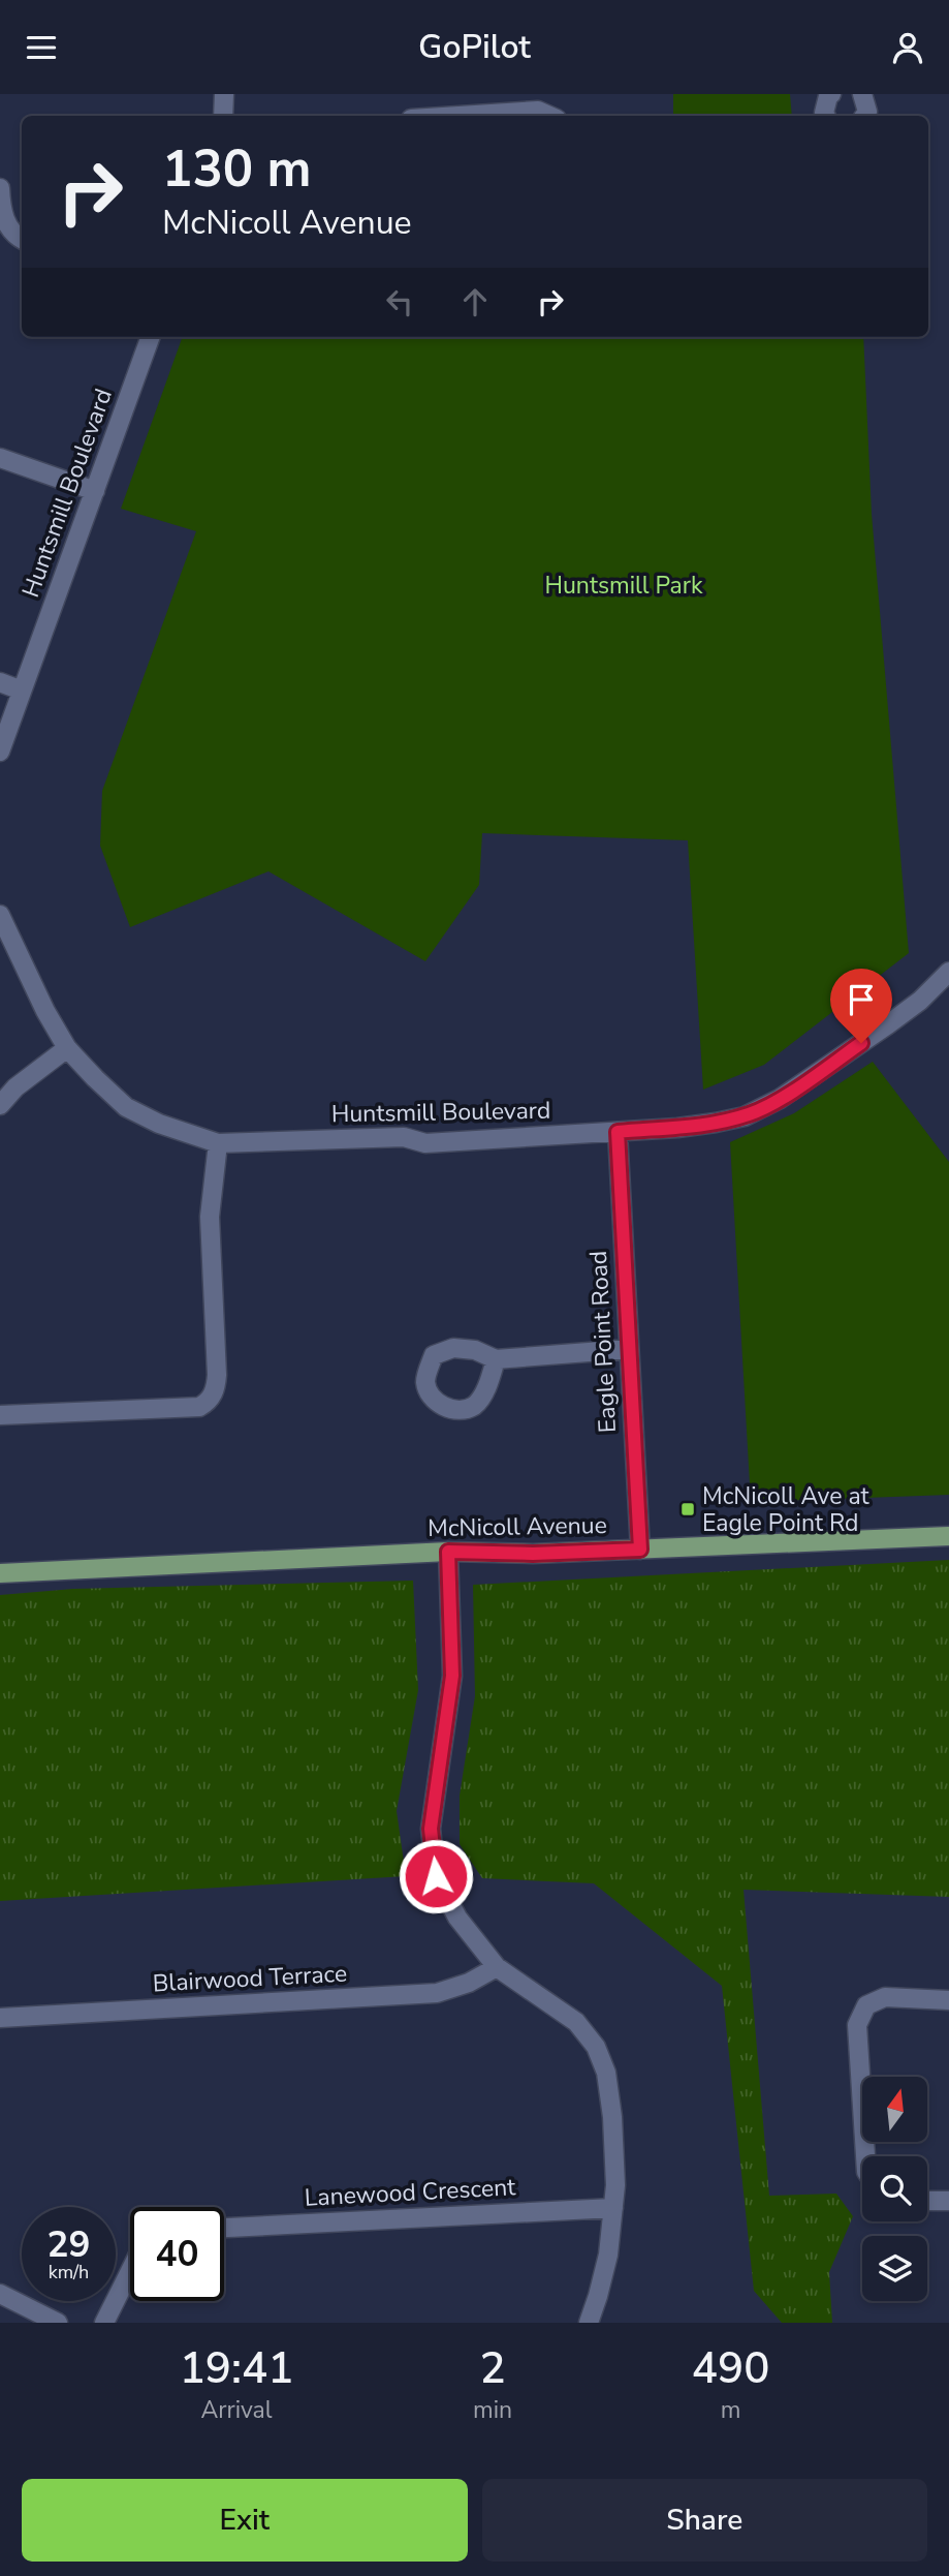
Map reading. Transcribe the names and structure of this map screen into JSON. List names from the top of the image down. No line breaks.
{"streets":{"main road":["McNicoll Avenue"],"street":["Huntsmill Boulevard","Eagle Point Road","Blairwood Terrace","Lanewood Crescent"]},"crossings":[["Huntsmill Boulevard","Eagle Point Road"],["Eagle Point Road","McNicoll Avenue"]],"parks":["Huntsmill Park"],"places":{"transit":["McNicoll Ave at Eagle Point Rd"]},"north":"top","page":{"header":"GoPilot","turn":["130 m","McNicoll Avenue"],"speed":"29 km/h","limit":"40","eta":["19:41","Arrival","2","min","490","m"],"buttons":["Exit","Share"]}}
